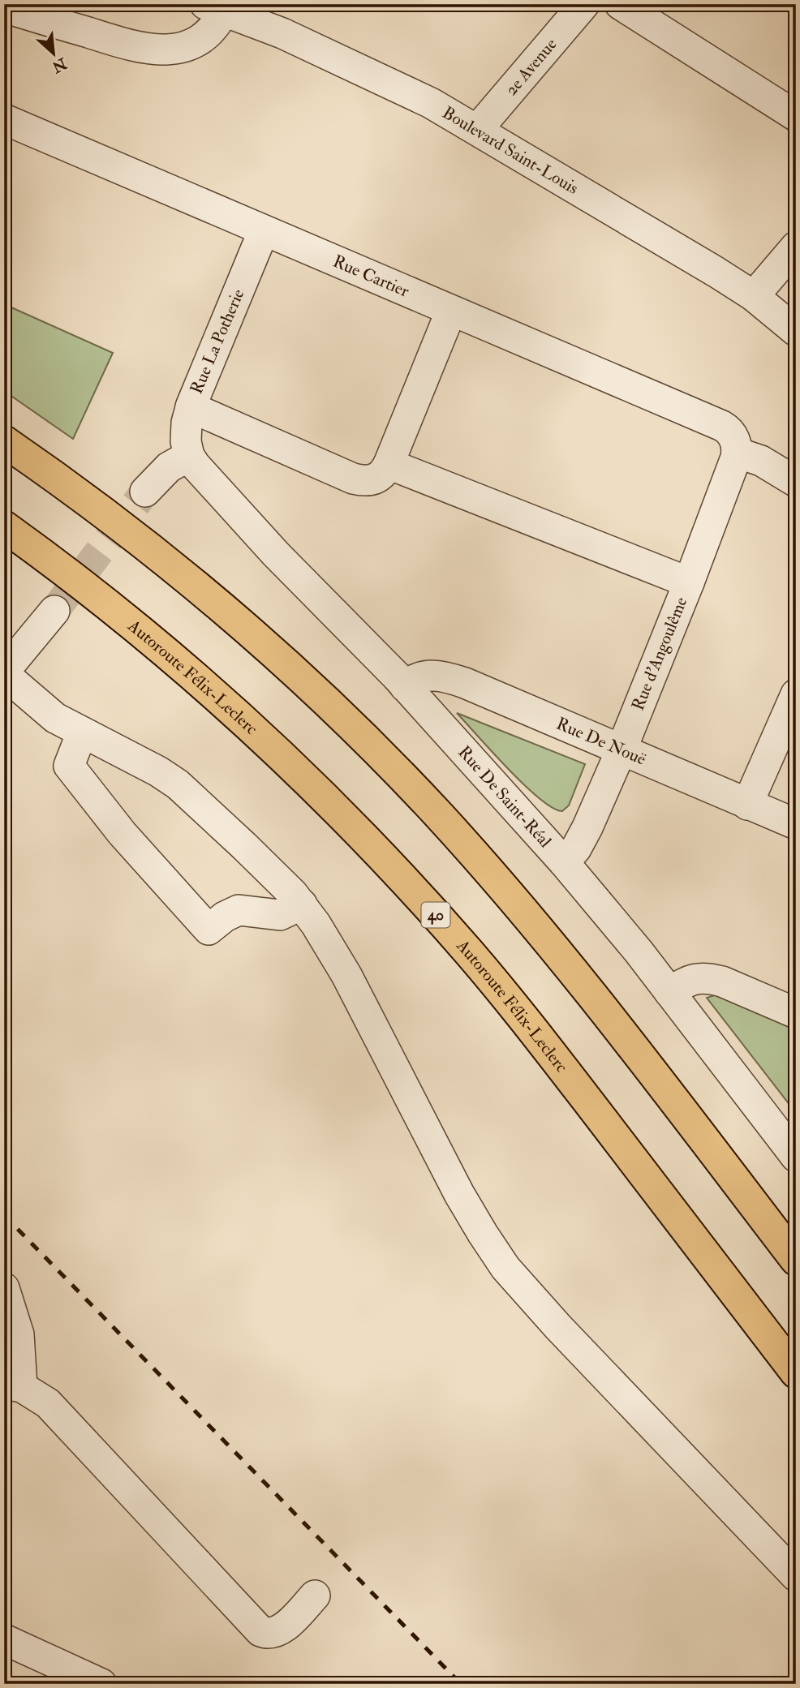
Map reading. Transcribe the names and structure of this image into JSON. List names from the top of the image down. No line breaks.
{"streets":{"highway":["Autoroute Félix-Leclerc","40"],"street":["2e Avenue","Boulevard Saint-Louis","Rue Cartier","Rue La Potherie","Rue d'Angoulême","Rue De Nouë","Rue De Saint-Réal"]},"crossings":[["2e Avenue","Boulevard Saint-Louis"],["Rue Cartier","Rue La Potherie"],["Rue Cartier","Rue d'Angoulême"],["Rue La Potherie","Rue De Saint-Réal"],["Rue d'Angoulême","Rue De Nouë"],["Rue d'Angoulême","Rue De Saint-Réal"],["Rue De Nouë","Rue De Saint-Réal"]],"north":"bottom right"}
